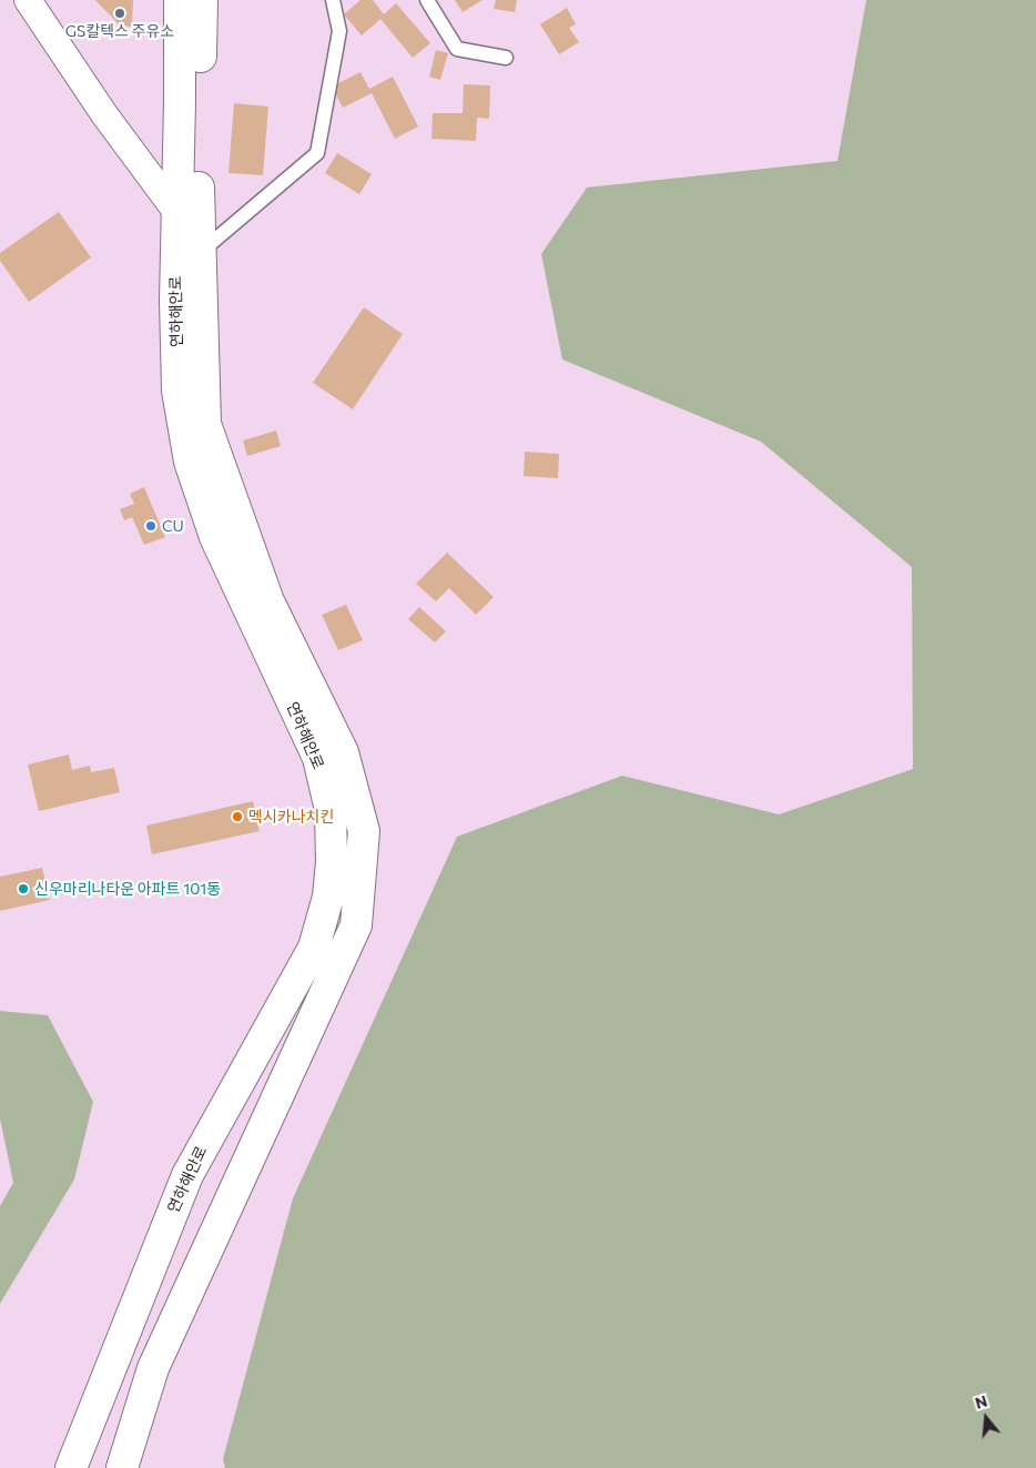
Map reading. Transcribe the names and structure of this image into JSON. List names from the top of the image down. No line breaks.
{"streets":{"street":["연하해안로"]},"places":["GS칼텍스 주유소","CU","멕시카나치킨","신우마리나타운 아파트 101동"],"north":"top"}
